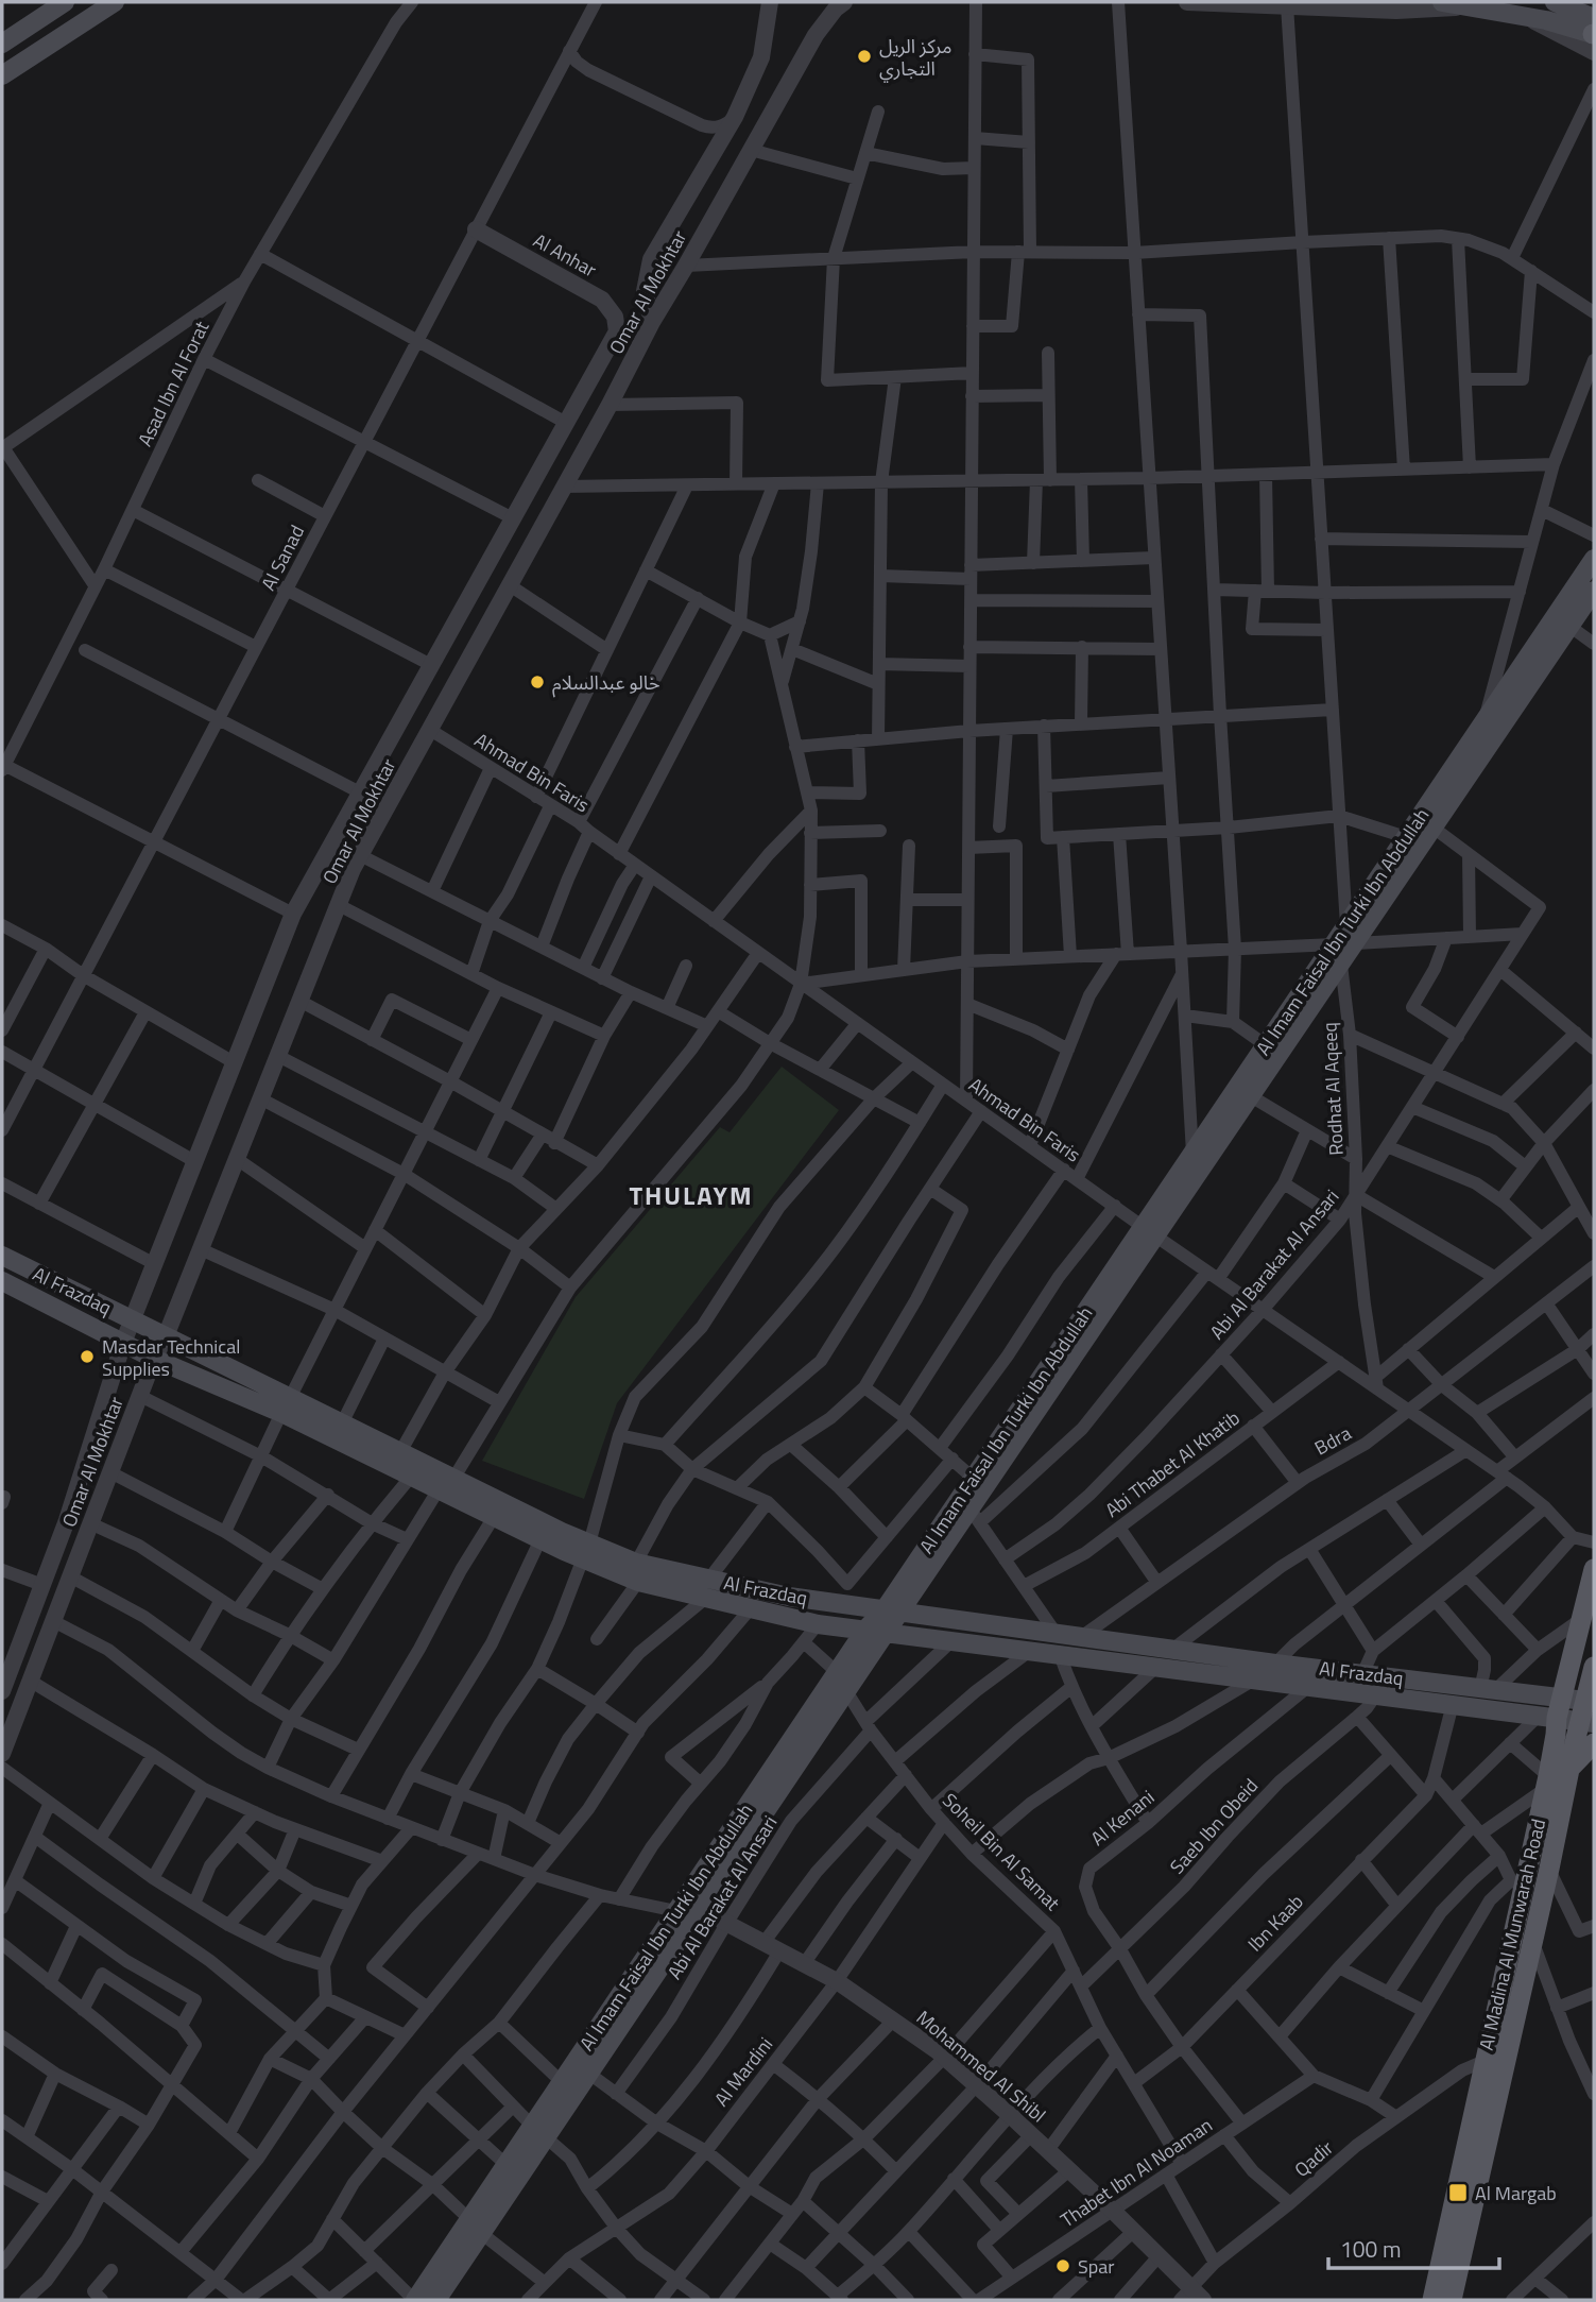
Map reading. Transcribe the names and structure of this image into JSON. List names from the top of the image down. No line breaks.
{"streets":{"main road":["Al Imam Faisal Ibn Turki Ibn Abdullah","Al Frazdaq","Al Madina Al Munwarah Road"],"street":["Al Anhar","Omar Al Mokhtar","Asad Ibn Al Forat","Al Sanad","Ahmad Bin Faris","Rodhat Al Aqeeq","Abi Al Barakat Al Ansari","Bdra","Abi Thabet Al Khatib","Al Kenani","Saeb Ibn Obeid","Soheil Bin Al Samat","Ibn Kaab","Mohammed Al Shibl","Al Mardini","Qadir","Thabet Ibn Al Noaman"]},"crossings":[["Al Anhar","Omar Al Mokhtar"],["Al Anhar","Al Sanad"],["Omar Al Mokhtar","Ahmad Bin Faris"],["Omar Al Mokhtar","Al Frazdaq"],["Ahmad Bin Faris","Al Imam Faisal Ibn Turki Ibn Abdullah"],["Ahmad Bin Faris","Rodhat Al Aqeeq"],["Ahmad Bin Faris","Abi Al Barakat Al Ansari"],["Ahmad Bin Faris","Bdra"],["Ahmad Bin Faris","Abi Thabet Al Khatib"],["Al Imam Faisal Ibn Turki Ibn Abdullah","Rodhat Al Aqeeq"],["Al Imam Faisal Ibn Turki Ibn Abdullah","Al Frazdaq"],["Al Imam Faisal Ibn Turki Ibn Abdullah","Soheil Bin Al Samat"],["Al Imam Faisal Ibn Turki Ibn Abdullah","Mohammed Al Shibl"],["Rodhat Al Aqeeq","Abi Al Barakat Al Ansari"],["Abi Al Barakat Al Ansari","Al Frazdaq"],["Abi Al Barakat Al Ansari","Soheil Bin Al Samat"],["Abi Al Barakat Al Ansari","Mohammed Al Shibl"],["Al Frazdaq","Bdra"],["Al Frazdaq","Al Kenani"],["Al Frazdaq","Saeb Ibn Obeid"],["Al Frazdaq","Ibn Kaab"],["Al Frazdaq","Al Madina Al Munwarah Road"],["Al Kenani","Saeb Ibn Obeid"],["Al Kenani","Ibn Kaab"],["Al Kenani","Thabet Ibn Al Noaman"],["Saeb Ibn Obeid","Soheil Bin Al Samat"],["Soheil Bin Al Samat","Ibn Kaab"],["Soheil Bin Al Samat","Al Mardini"],["Soheil Bin Al Samat","Thabet Ibn Al Noaman"],["Al Madina Al Munwarah Road","Qadir"],["Mohammed Al Shibl","Al Mardini"],["Mohammed Al Shibl","Qadir"],["Mohammed Al Shibl","Thabet Ibn Al Noaman"]],"districts":["THULAYM"],"places":{"other":["مركز الريل التجاري","خالو عبدالسلام","Masdar Technical Supplies","Spar"],"transit":["Al Margab"]},"scale_bar":"100 m"}
